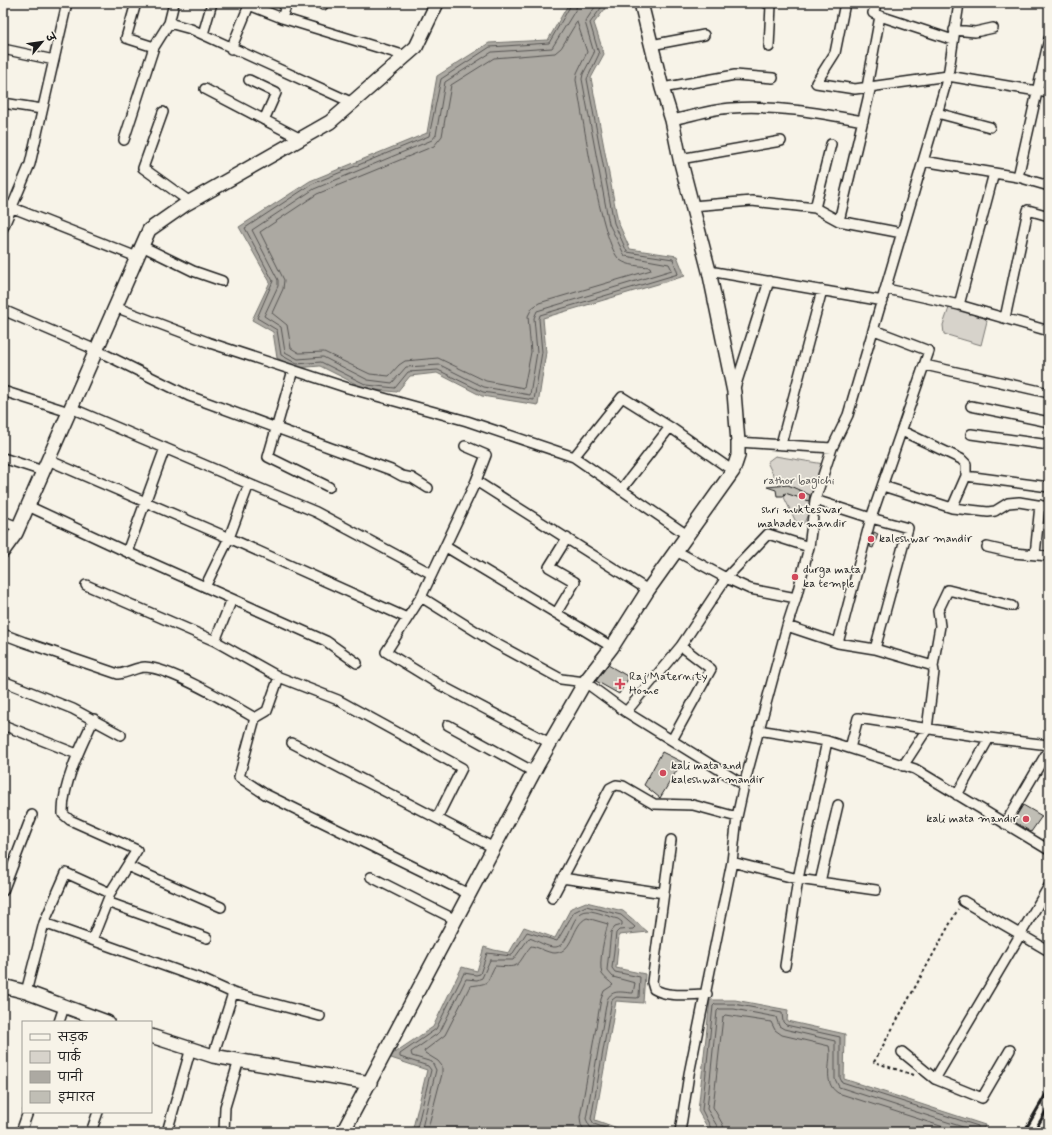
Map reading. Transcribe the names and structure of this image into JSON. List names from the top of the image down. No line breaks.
{"parks":["rathor bagichi"],"places":{"other":["shri mukteswar mahadev mandir","kaleshwar mandir","durga mata ka temple","kali mata and kaleshwar mandir","kali mata mandir"],"health":["Raj Maternity Home"]},"legend":["सड़क","पार्क","पानी","इमारत"],"north":"top right"}
